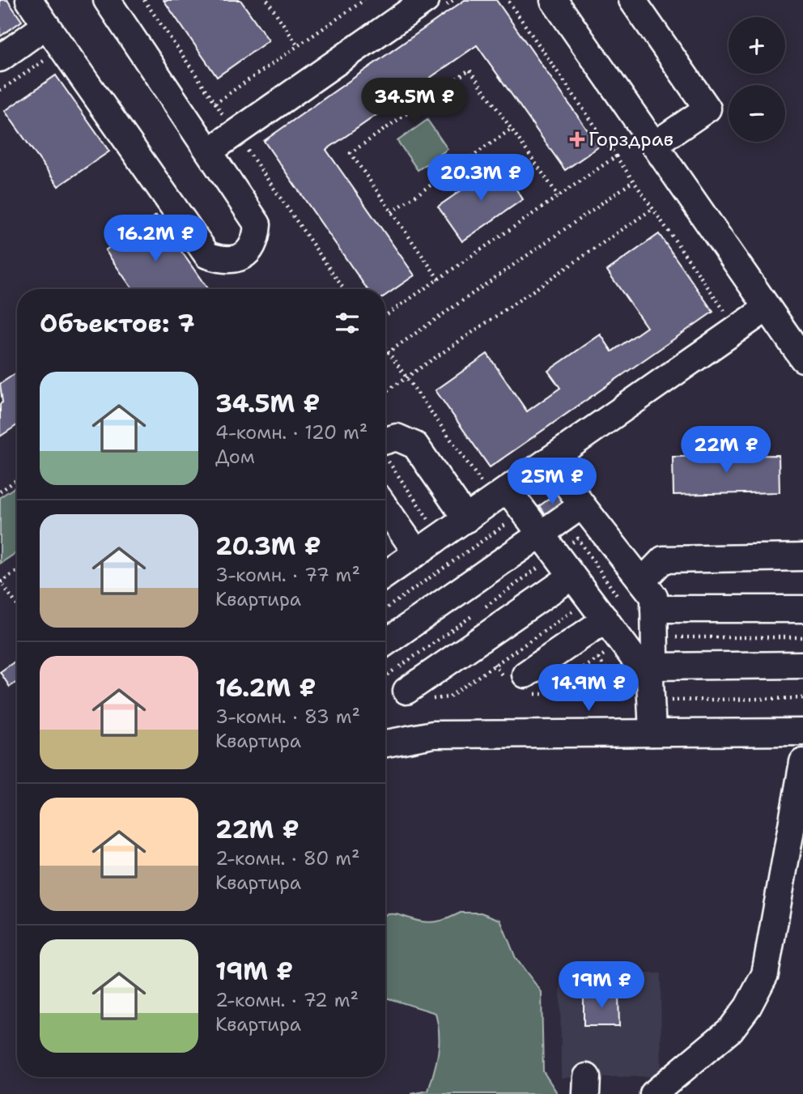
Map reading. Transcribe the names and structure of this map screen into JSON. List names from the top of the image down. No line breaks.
{"places":{"health":["Горздрав"]},"page":{"map_buttons":["+","−"],"price":["34.5M ₽","20.3M ₽","16.2M ₽","22M ₽","25M ₽","14.9M ₽","19M ₽"],"heading":"Объектов: 7","list":[{"name":"34.5M ₽","note":"4-комн. · 120 m² · Дом"},{"name":"20.3M ₽","note":"3-комн. · 77 m² · Квартира"},{"name":"16.2M ₽","note":"3-комн. · 83 m² · Квартира"},{"name":"22M ₽","note":"2-комн. · 80 m² · Квартира"},{"name":"19M ₽","note":"2-комн. · 72 m² · Квартира"}]}}
